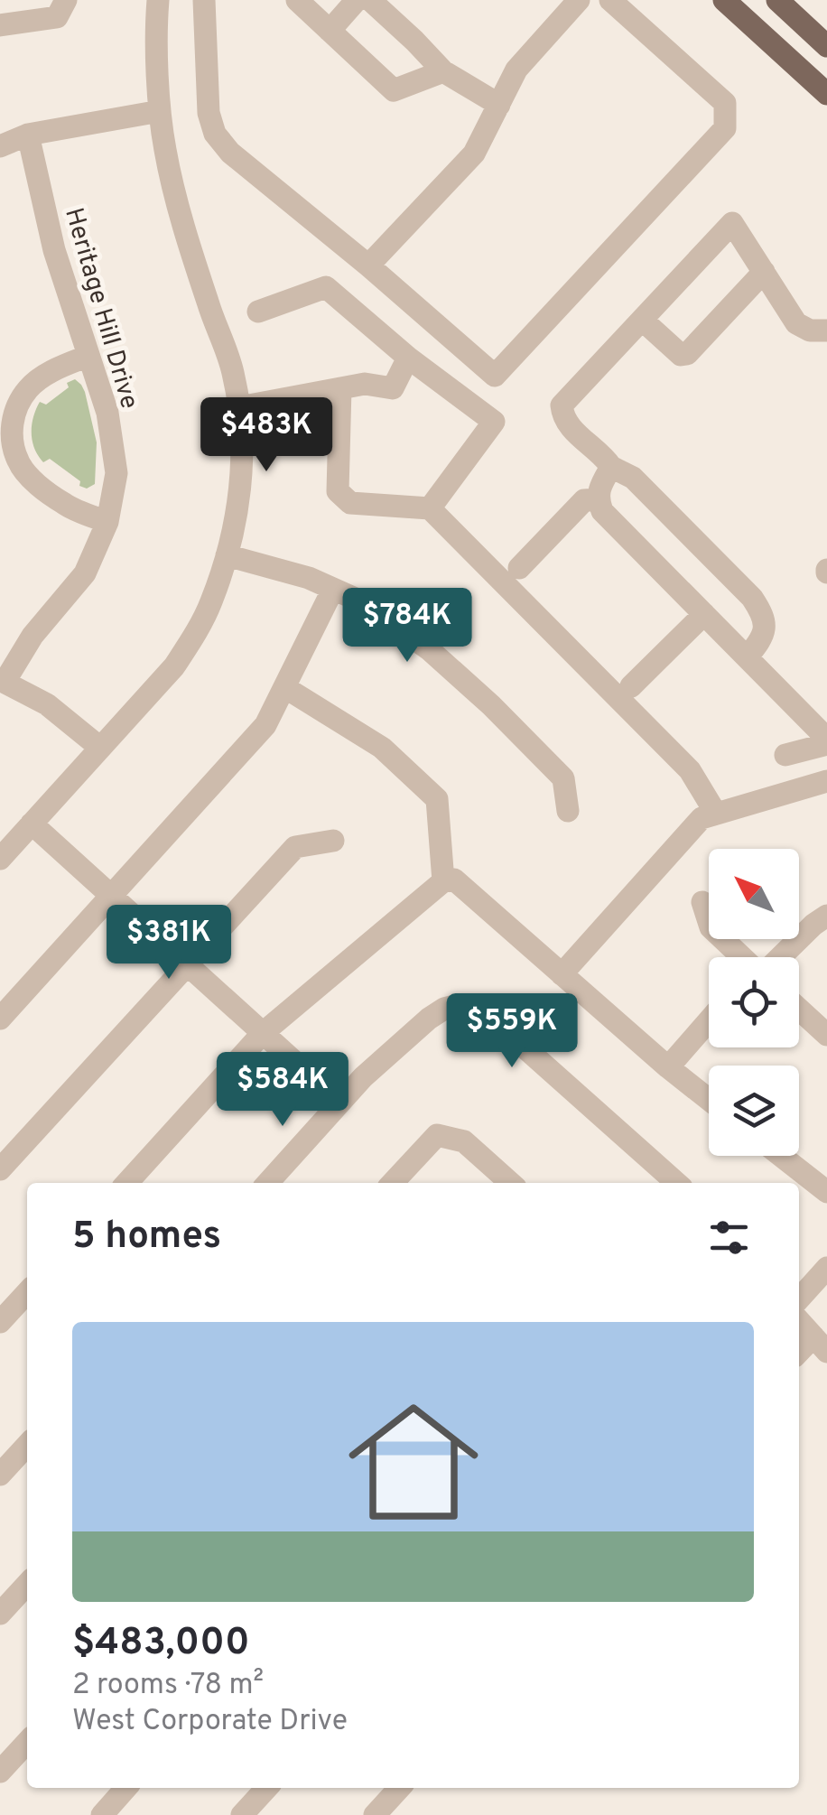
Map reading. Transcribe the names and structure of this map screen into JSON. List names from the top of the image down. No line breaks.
{"streets":{"street":["Heritage Hill Drive"]},"north":"top left","page":{"price":["$483K","$784K","$381K","$559K","$584K"],"heading":"5 homes","list":[{"name":"$483,000","note":"2 rooms · 78 m² · West Corporate Drive"}]}}
